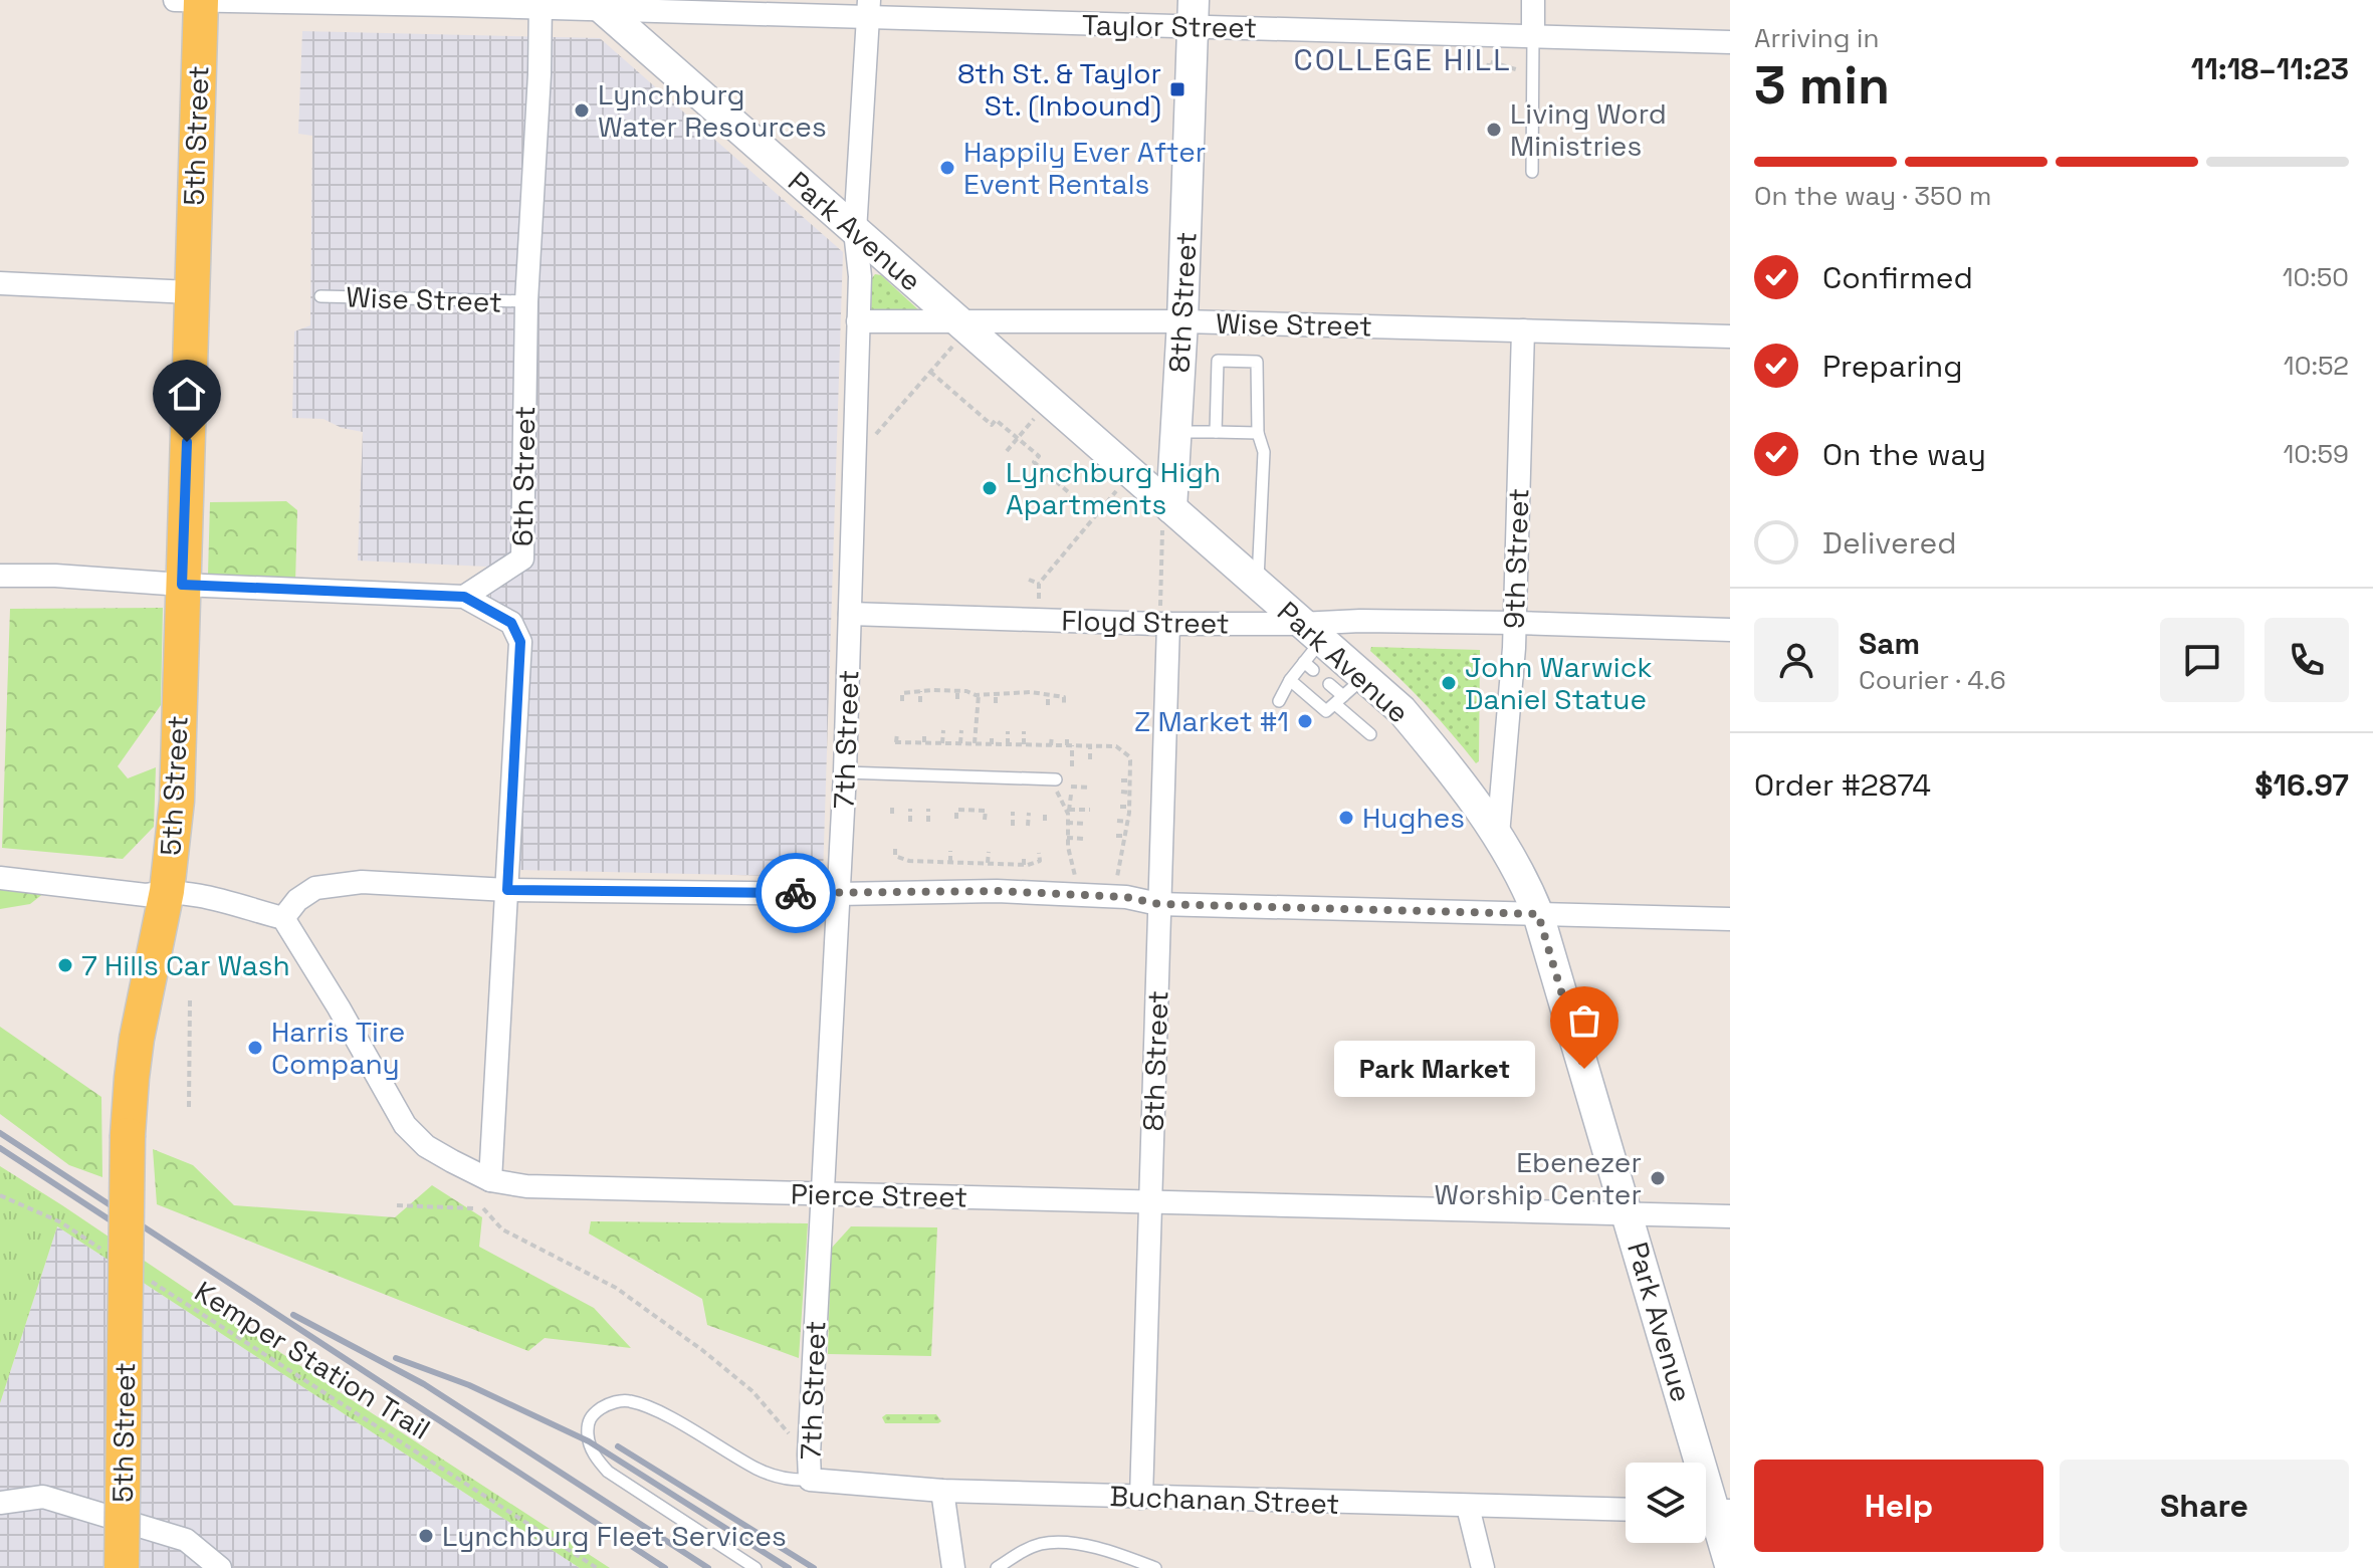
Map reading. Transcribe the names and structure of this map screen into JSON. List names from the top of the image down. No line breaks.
{"streets":{"main road":["5th Street","Park Avenue","8th Street"],"street":["Taylor Street","Wise Street","6th Street","9th Street","Floyd Street","7th Street","Pierce Street","Buchanan Street"],"path":["Kemper Station Trail"]},"crossings":[["Taylor Street","5th Street"],["Taylor Street","Park Avenue"],["Taylor Street","8th Street"],["Taylor Street","6th Street"],["Taylor Street","7th Street"],["Park Avenue","Wise Street"],["Park Avenue","8th Street"],["Park Avenue","9th Street"],["Park Avenue","Floyd Street"],["Park Avenue","7th Street"],["Park Avenue","Pierce Street"],["Wise Street","8th Street"],["Wise Street","6th Street"],["Wise Street","9th Street"],["Wise Street","7th Street"],["8th Street","Floyd Street"],["8th Street","Pierce Street"],["8th Street","Buchanan Street"],["9th Street","Floyd Street"],["Floyd Street","7th Street"],["7th Street","Pierce Street"],["7th Street","Buchanan Street"]],"districts":["COLLEGE HILL"],"places":{"transit":["8th St. & Taylor St. (Inbound)"],"other":["Lynchburg Water Resources","Living Word Ministries","Happily Ever After Event Rentals","Lynchburg High Apartments","John Warwick Daniel Statue","Z Market #1","Hughes","7 Hills Car Wash","Harris Tire Company","Park Market","Ebenezer Worship Center","Lynchburg Fleet Services"]},"page":{"heading":["3 min","Arriving in","11:18–11:23"],"panel":["Sam","Courier · 4.6","Order #2874","$16.97"],"bar":"On the way · 350 m","list":[["Confirmed","10:50"],["Preparing","10:52"],["On the way","10:59"],"Delivered"],"bubble":"Park Market","buttons":["Help","Share"]}}
